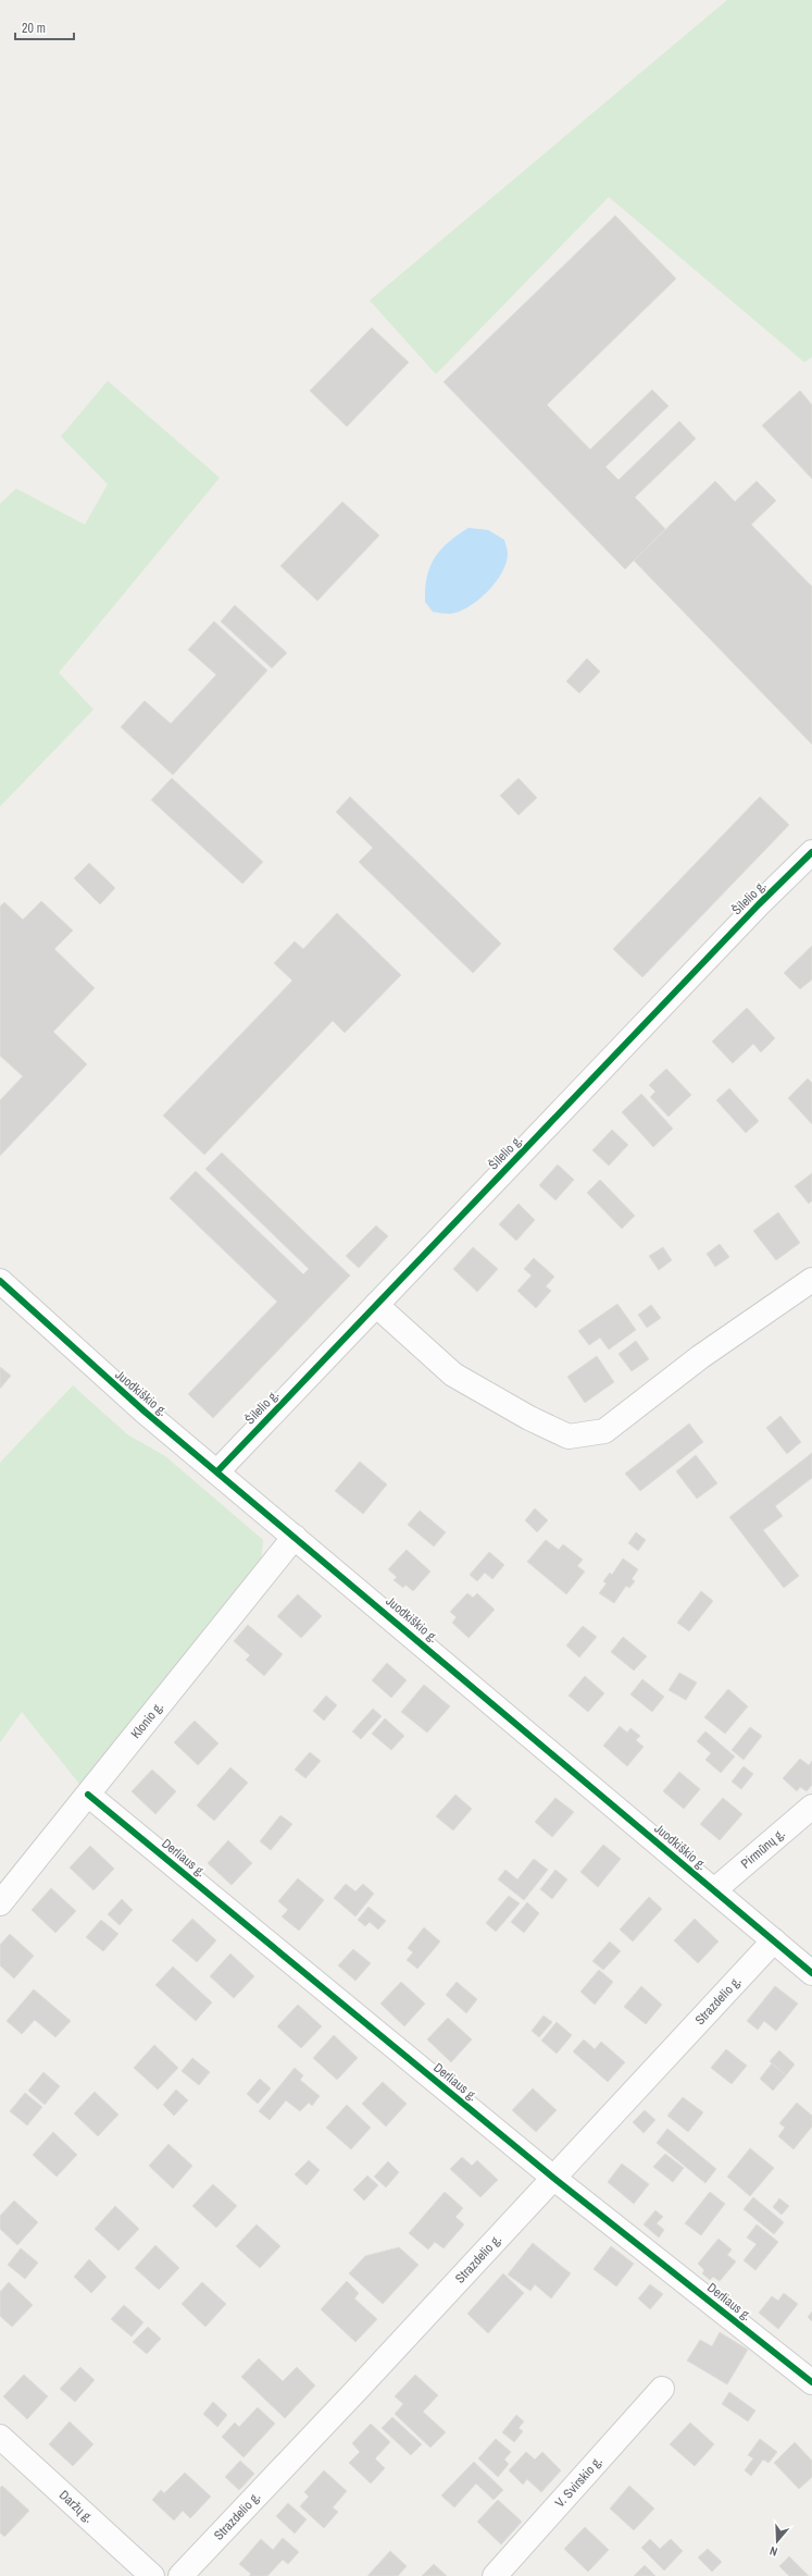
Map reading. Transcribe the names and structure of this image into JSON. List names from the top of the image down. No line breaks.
{"streets":{"street":["Šilelio g.","Juodkiškio g.","Klonio g.","Pirmūnų g.","Derliaus g.","Strazdelio g.","V. Svirskio g.","Daržų g."]},"crossings":[["Šilelio g.","Juodkiškio g."],["Juodkiškio g.","Klonio g."],["Juodkiškio g.","Pirmūnų g."],["Juodkiškio g.","Strazdelio g."],["Klonio g.","Derliaus g."],["Derliaus g.","Strazdelio g."]],"scale_bar":"20 m","north":"bottom"}
